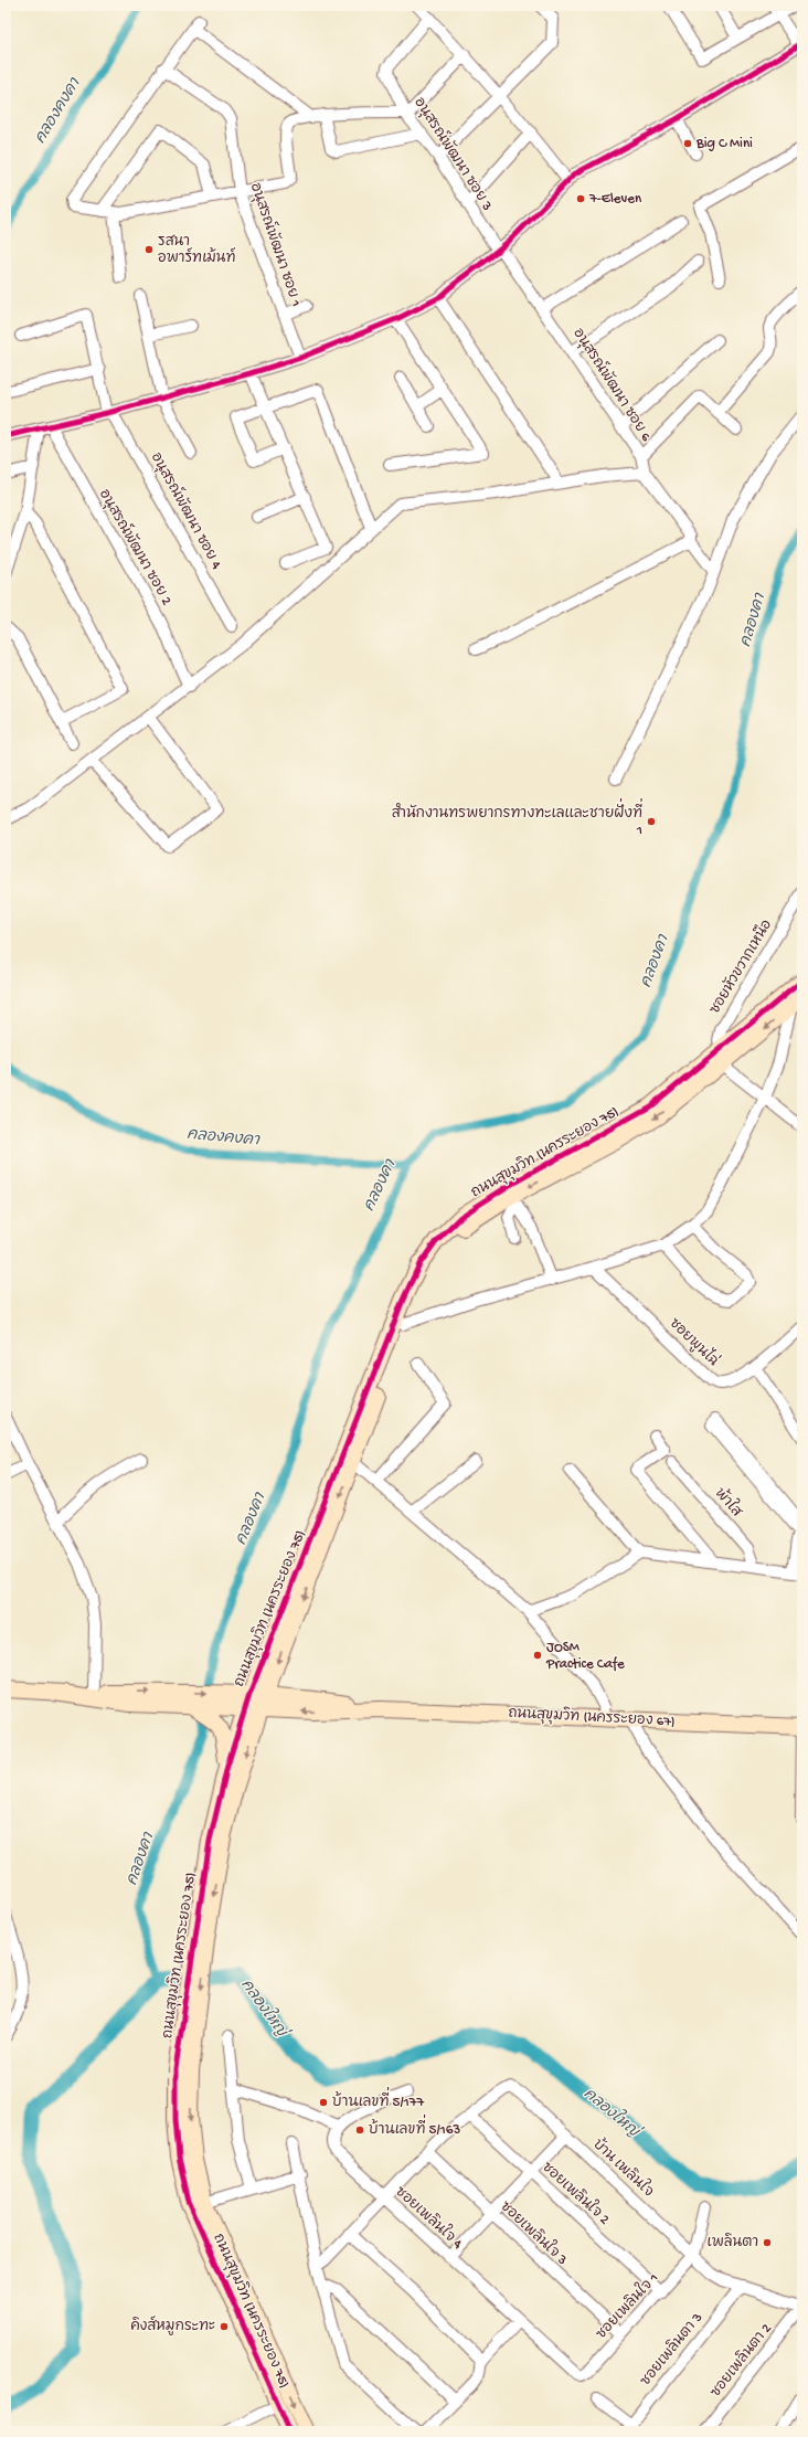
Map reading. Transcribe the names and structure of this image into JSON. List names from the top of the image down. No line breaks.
{"streets":{"street":["อนุสรณ์พัฒนา ซอย 3","อนุสรณ์พัฒนา ซอย 1","อนุสรณ์พัฒนา ซอย 6","อนุสรณ์พัฒนา ซอย 4","อนุสรณ์พัฒนา ซอย 2","ซอยหัวขวากเหนือ","ถนนสุขุมวิท (นครระยอง 75)","ซอยพูนไฉ่","พ้าใส","ถนนสุขุมวิท (นครระยอง 67)","บ้าน เพลินใจ","ซอยเพลินใจ 2","ซอยเพลินใจ 4","ซอยเพลินใจ 3","ซอยเพลินใจ 1","ซอยเพลินตา 3","ซอยเพลินตา 2"]},"crossings":[["อนุสรณ์พัฒนา ซอย 3","อนุสรณ์พัฒนา ซอย 6"],["ซอยหัวขวากเหนือ","ถนนสุขุมวิท (นครระยอง 75)"],["ถนนสุขุมวิท (นครระยอง 75)","ถนนสุขุมวิท (นครระยอง 67)"],["บ้าน เพลินใจ","ซอยเพลินใจ 2"],["บ้าน เพลินใจ","ซอยเพลินใจ 1"],["บ้าน เพลินใจ","ซอยเพลินตา 3"],["ซอยเพลินใจ 2","ซอยเพลินใจ 1"],["ซอยเพลินใจ 4","ซอยเพลินใจ 1"],["ซอยเพลินใจ 3","ซอยเพลินใจ 1"]],"water":["คลองคงคา","คลองคา","คลองใหญ่"],"places":["Big C Mini","7-Eleven","รสนา อพาร์ทเม้นท์","สำนักงานทรพยากรทางทะเลและชายฝั่งที่ 1","JOSM Practice Cafe","บ้านเลขที่ 5/177","บ้านเลขที่ 5/163","เพลินตา","คิงส์หมูกระทะ"]}
